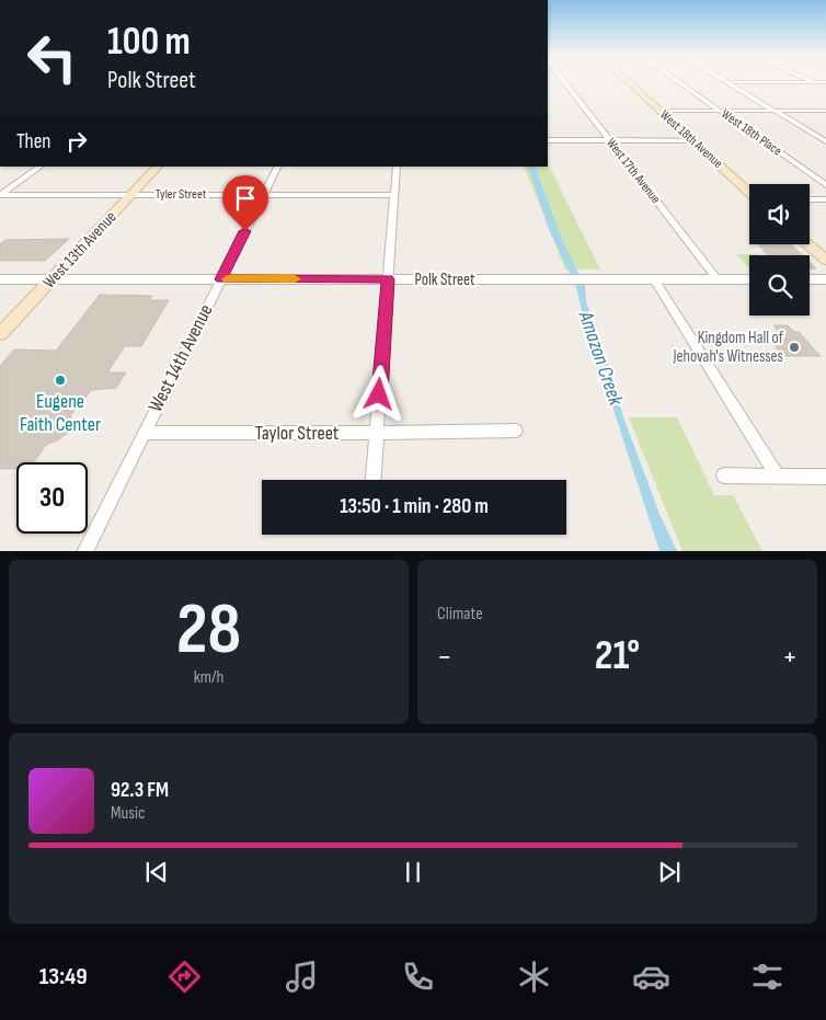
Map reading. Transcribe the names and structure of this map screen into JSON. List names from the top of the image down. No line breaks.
{"streets":{"main road":["West 18th Avenue","West 13th Avenue"],"street":["West 18th Place","West 17th Avenue","Tyler Street","Polk Street","West 14th Avenue","Taylor Street"]},"crossings":[["West 17th Avenue","Polk Street"],["Tyler Street","West 13th Avenue"],["Tyler Street","West 14th Avenue"],["West 13th Avenue","Polk Street"],["Polk Street","West 14th Avenue"],["West 14th Avenue","Taylor Street"]],"water":["Amazon Creek"],"places":["Kingdom Hall of Jehovah's Witnesses","Eugene Faith Center"],"page":{"turn":["100 m","Polk Street"],"then":"Then","limit":"30","trip":"13:50 · 1 min · 280 m","tile":[["28","km/h"],"Climate"],"heat":["−","21°","+"],"song":["92.3 FM","Music"],"tabs":"13:49"}}
